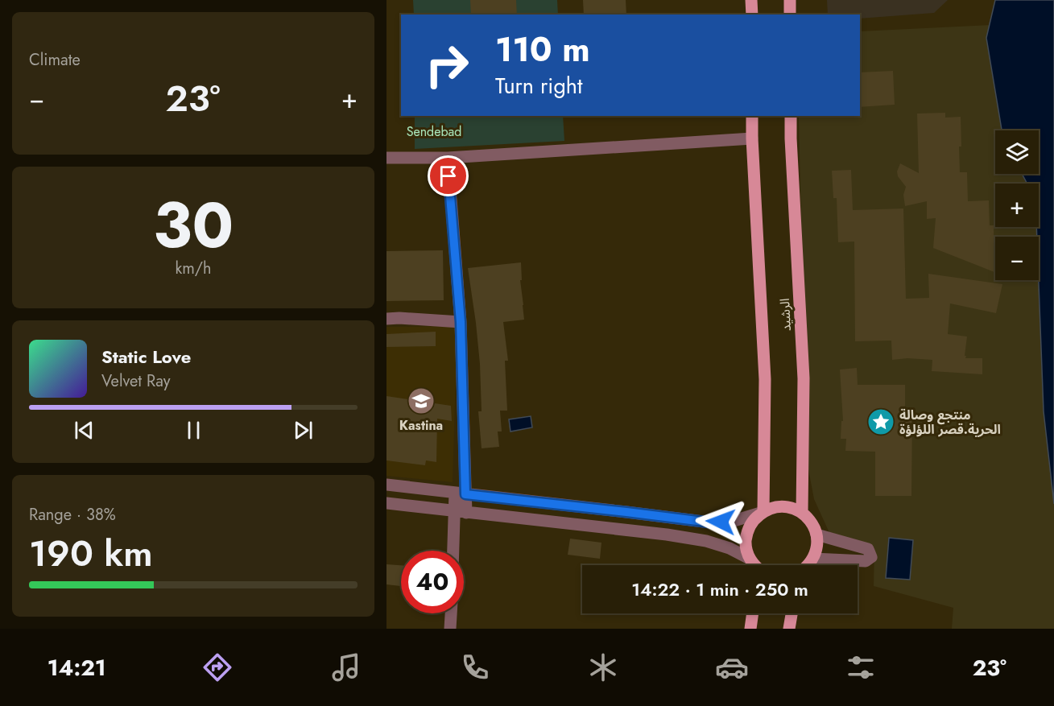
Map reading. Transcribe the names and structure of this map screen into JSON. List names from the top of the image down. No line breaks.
{"streets":{"main road":["الرشيد"]},"parks":["Sendebad"],"places":{"school or university":["Kastina"],"place":["منتجع وصالة الحرية.قصر اللؤلؤة"]},"page":{"tile":["Climate",["30","km/h"],["Range · 38%","190 km"]],"turn":["110 m","Turn right"],"heat":["−","23°","+"],"map_buttons":["+","−"],"song":["Static Love","Velvet Ray"],"limit":"40","trip":"14:22 · 1 min · 250 m","tabs":["14:21","23°"]}}
